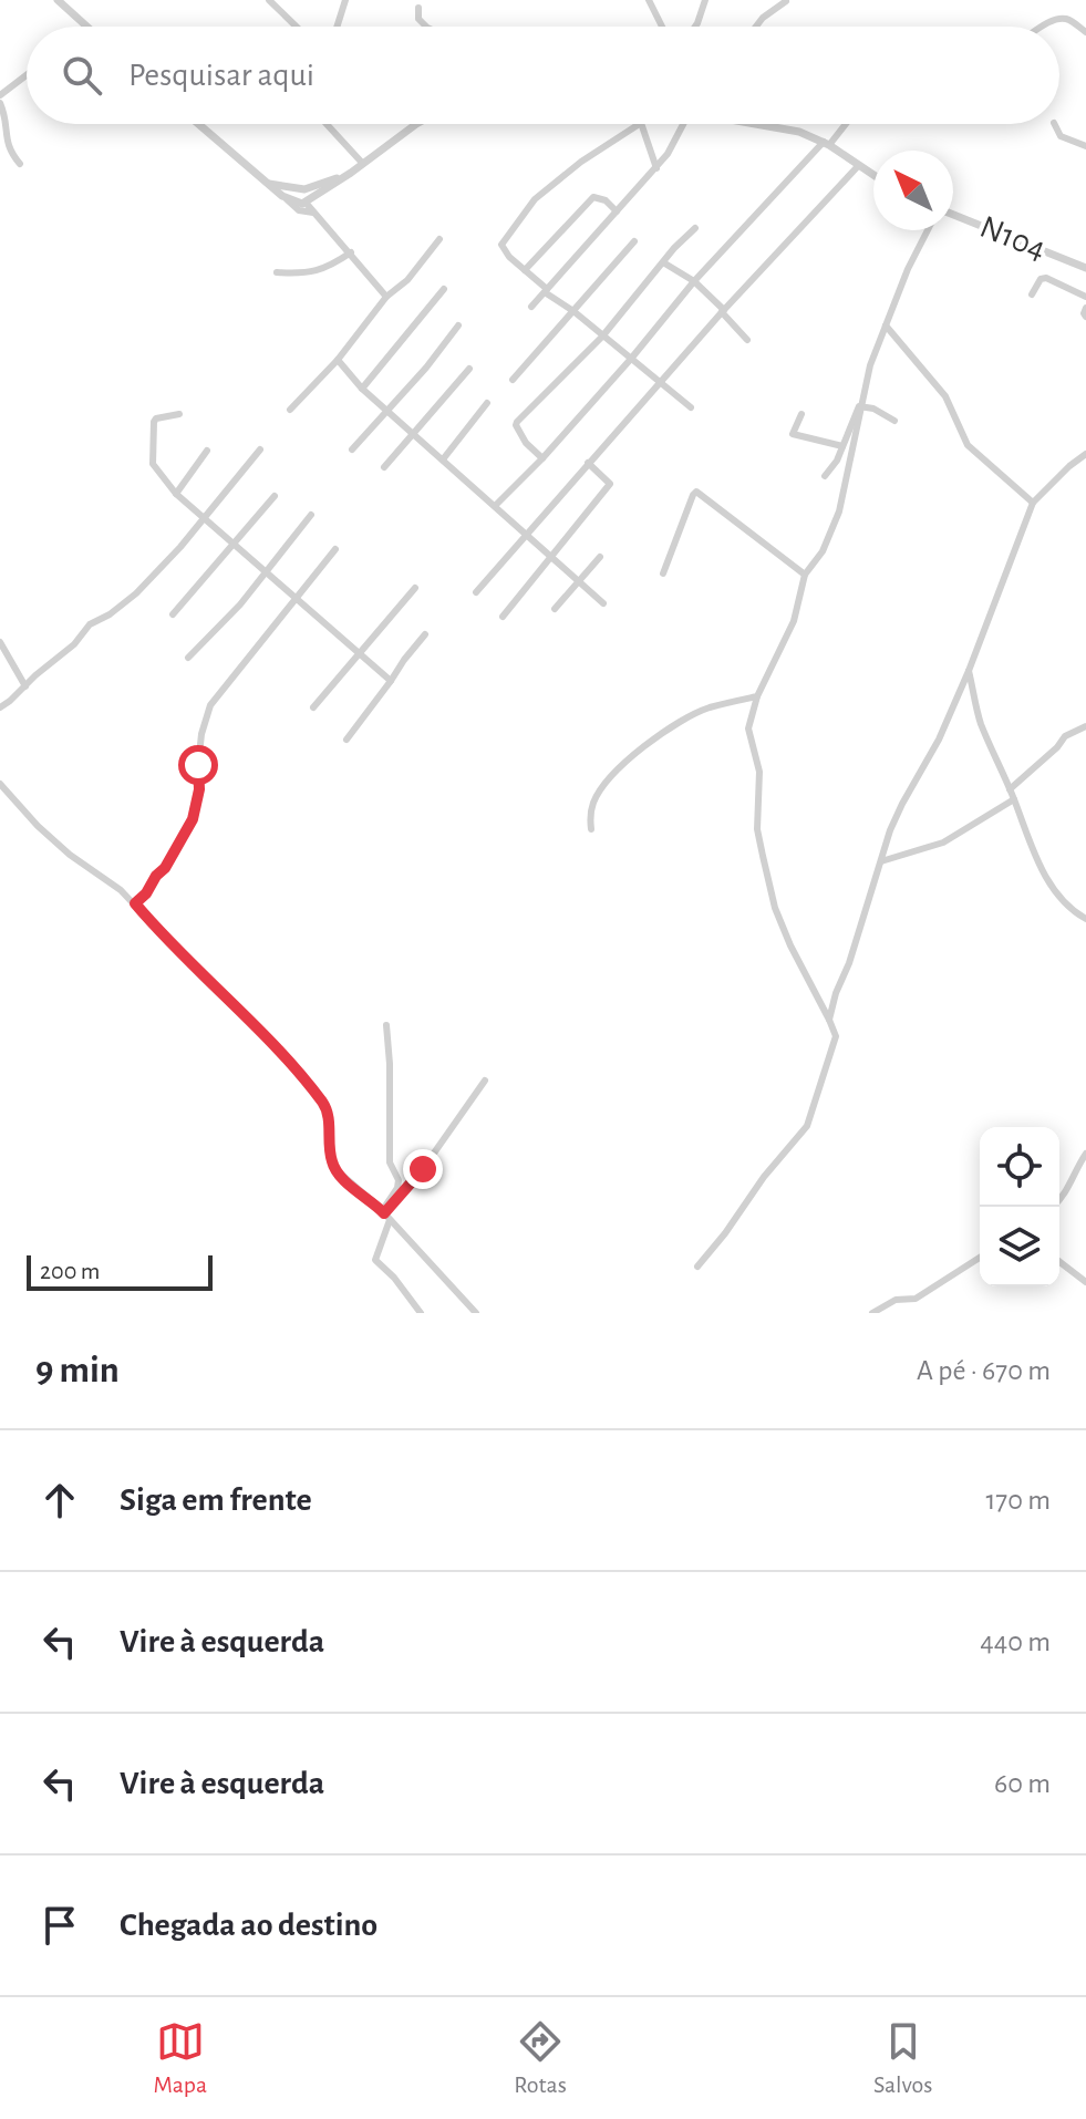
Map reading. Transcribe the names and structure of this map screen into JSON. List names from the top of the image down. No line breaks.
{"streets":{"street":["N104"]},"scale_bar":"200 m","north":"top left","page":{"search":"Pesquisar aqui","scale":"200 m","heading":["9 min","A pé · 670 m"],"list":[["Siga em frente","170 m"],["Vire à esquerda","440 m"],["Vire à esquerda","60 m"],"Chegada ao destino"],"nav":["Mapa","Rotas","Salvos"]}}
